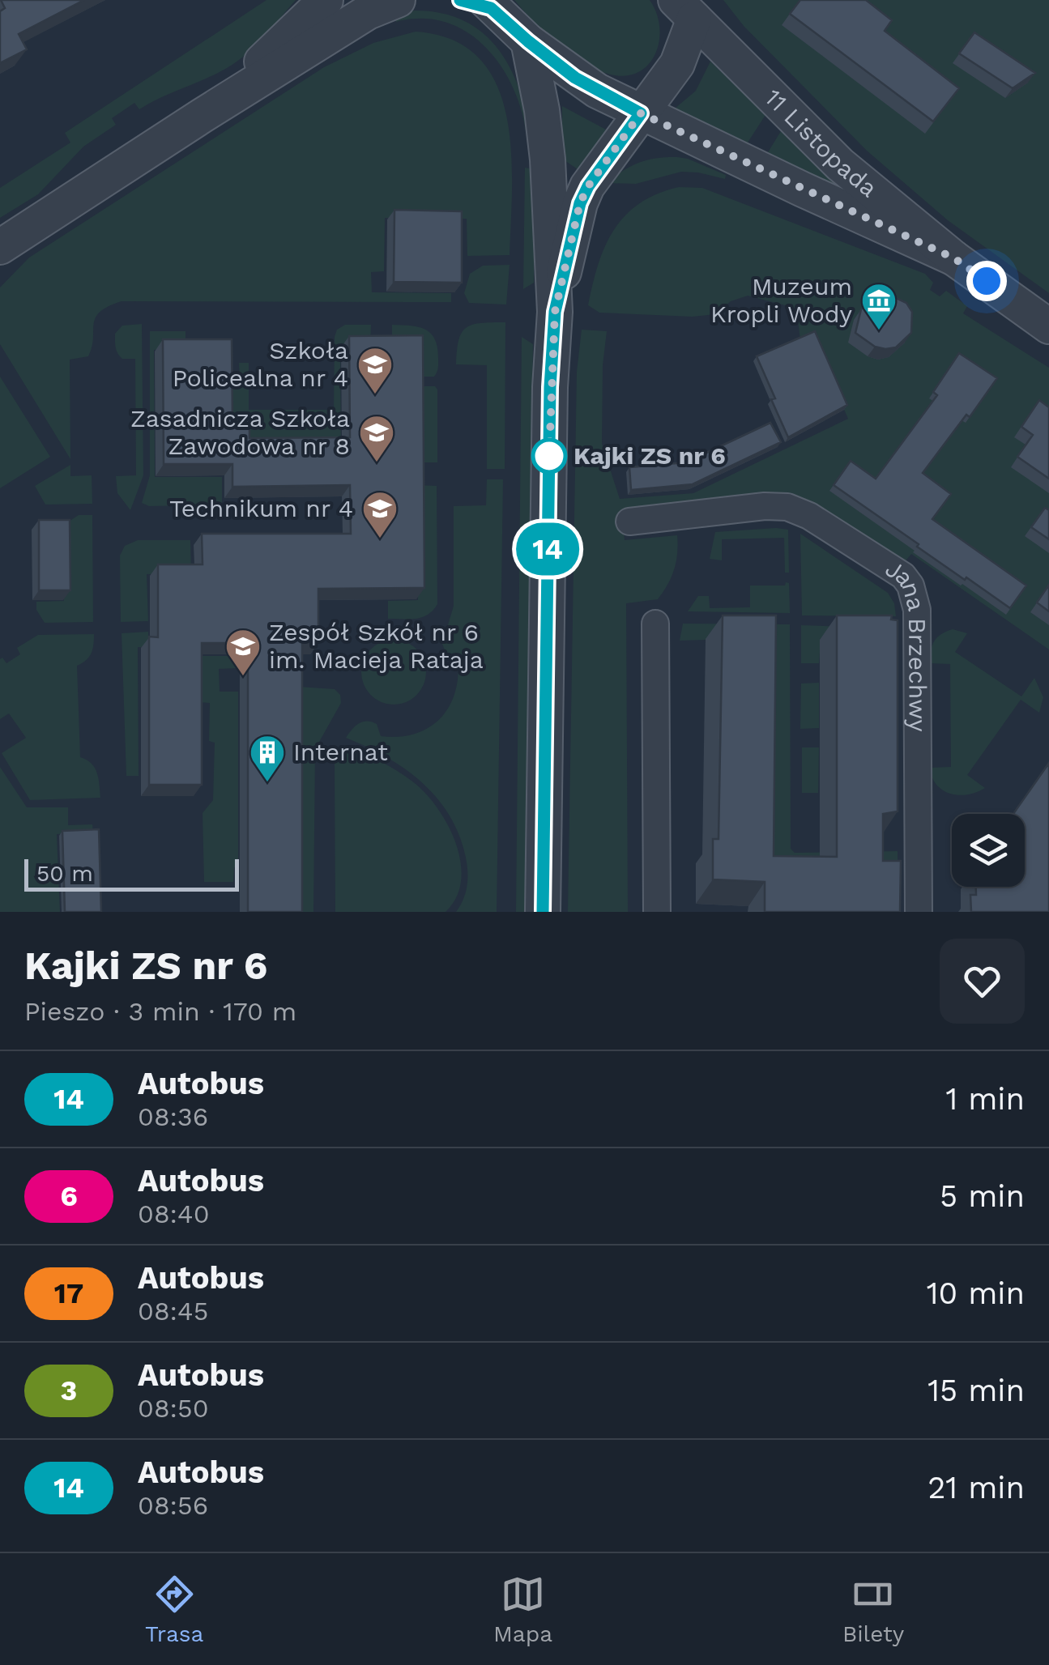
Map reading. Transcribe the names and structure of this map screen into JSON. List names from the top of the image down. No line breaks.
{"streets":{"street":["11 Listopada","Jana Brzechwy"]},"places":{"museum":["Muzeum Kropli Wody"],"school or university":["Szkoła Policealna nr 4","Zasadnicza Szkoła Zawodowa nr 8","Technikum nr 4","Zespół Szkół nr 6 im. Macieja Rataja"],"other":["Kajki ZS nr 6"],"building":["Internat"]},"lines":["bus line 14"],"scale_bar":"50 m","page":{"on_map":"14","scale":"50 m","heading":["Kajki ZS nr 6","Pieszo · 3 min · 170 m"],"list":[{"mark":"14","name":"Autobus","note":"08:36","value":"1 min"},{"mark":"6","name":"Autobus","note":"08:40","value":"5 min"},{"mark":"17","name":"Autobus","note":"08:45","value":"10 min"},{"mark":"3","name":"Autobus","note":"08:50","value":"15 min"},{"mark":"14","name":"Autobus","note":"08:56","value":"21 min"}],"tabs":["Trasa","Mapa","Bilety"]}}
